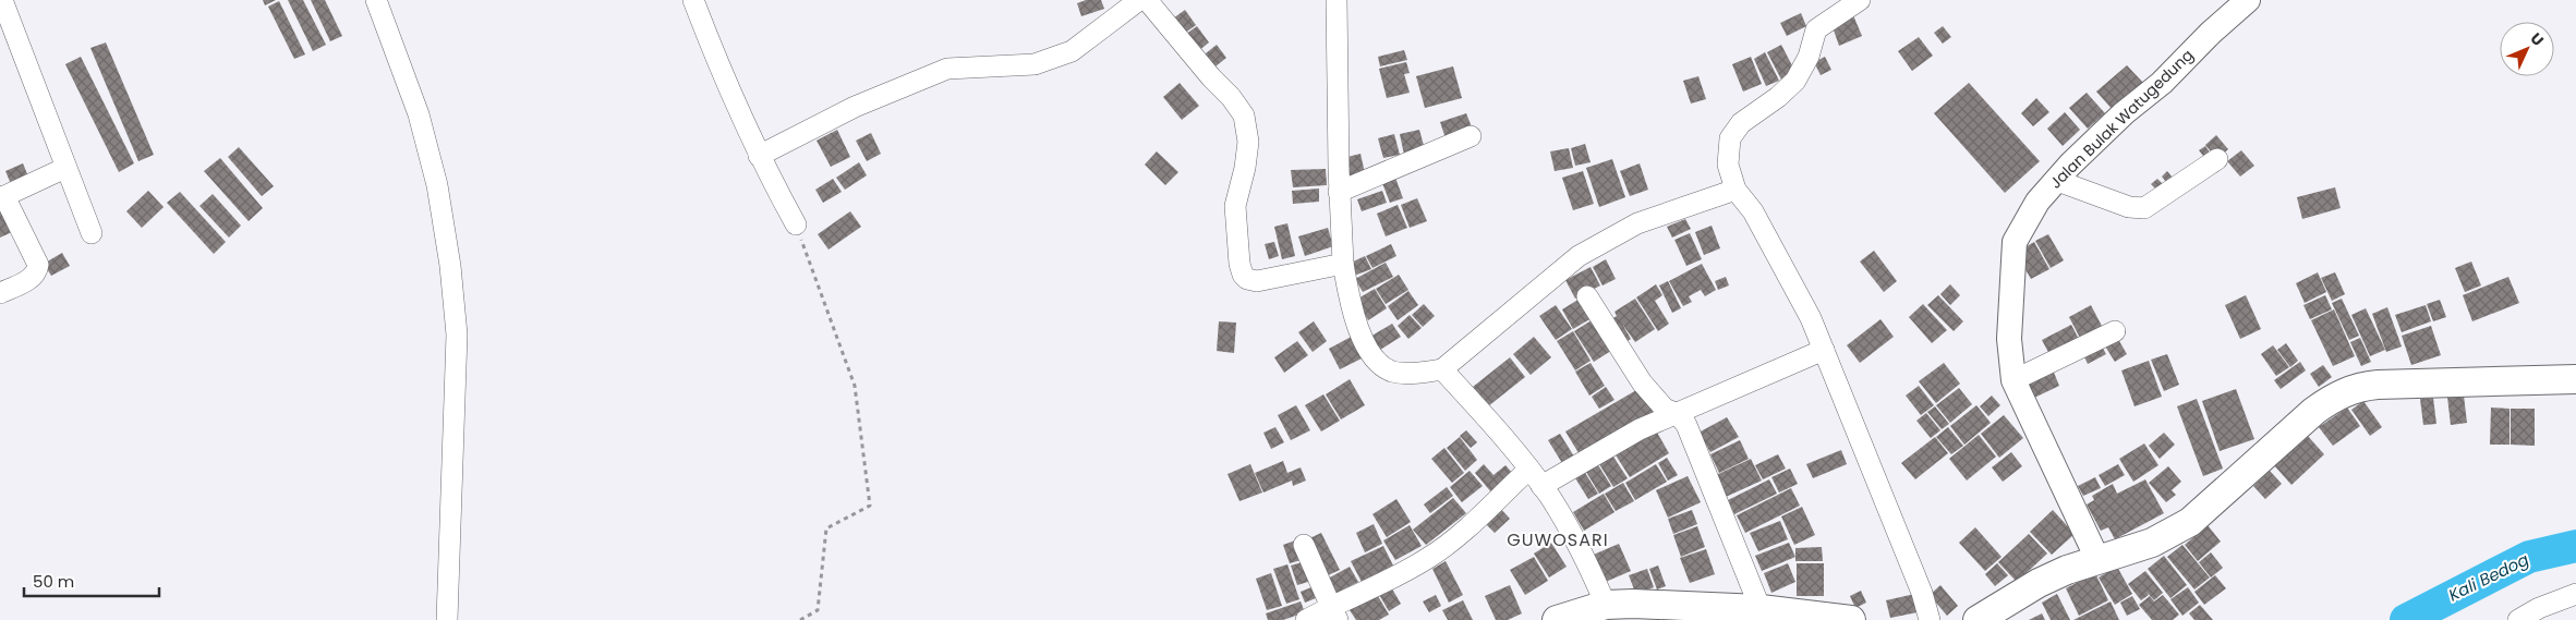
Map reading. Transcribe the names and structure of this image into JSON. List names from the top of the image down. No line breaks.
{"streets":{"street":["Jalan Bulak Watugedung"]},"districts":["GUWOSARI"],"water":["Kali Bedog"],"scale_bar":"50 m","north":"top right"}
